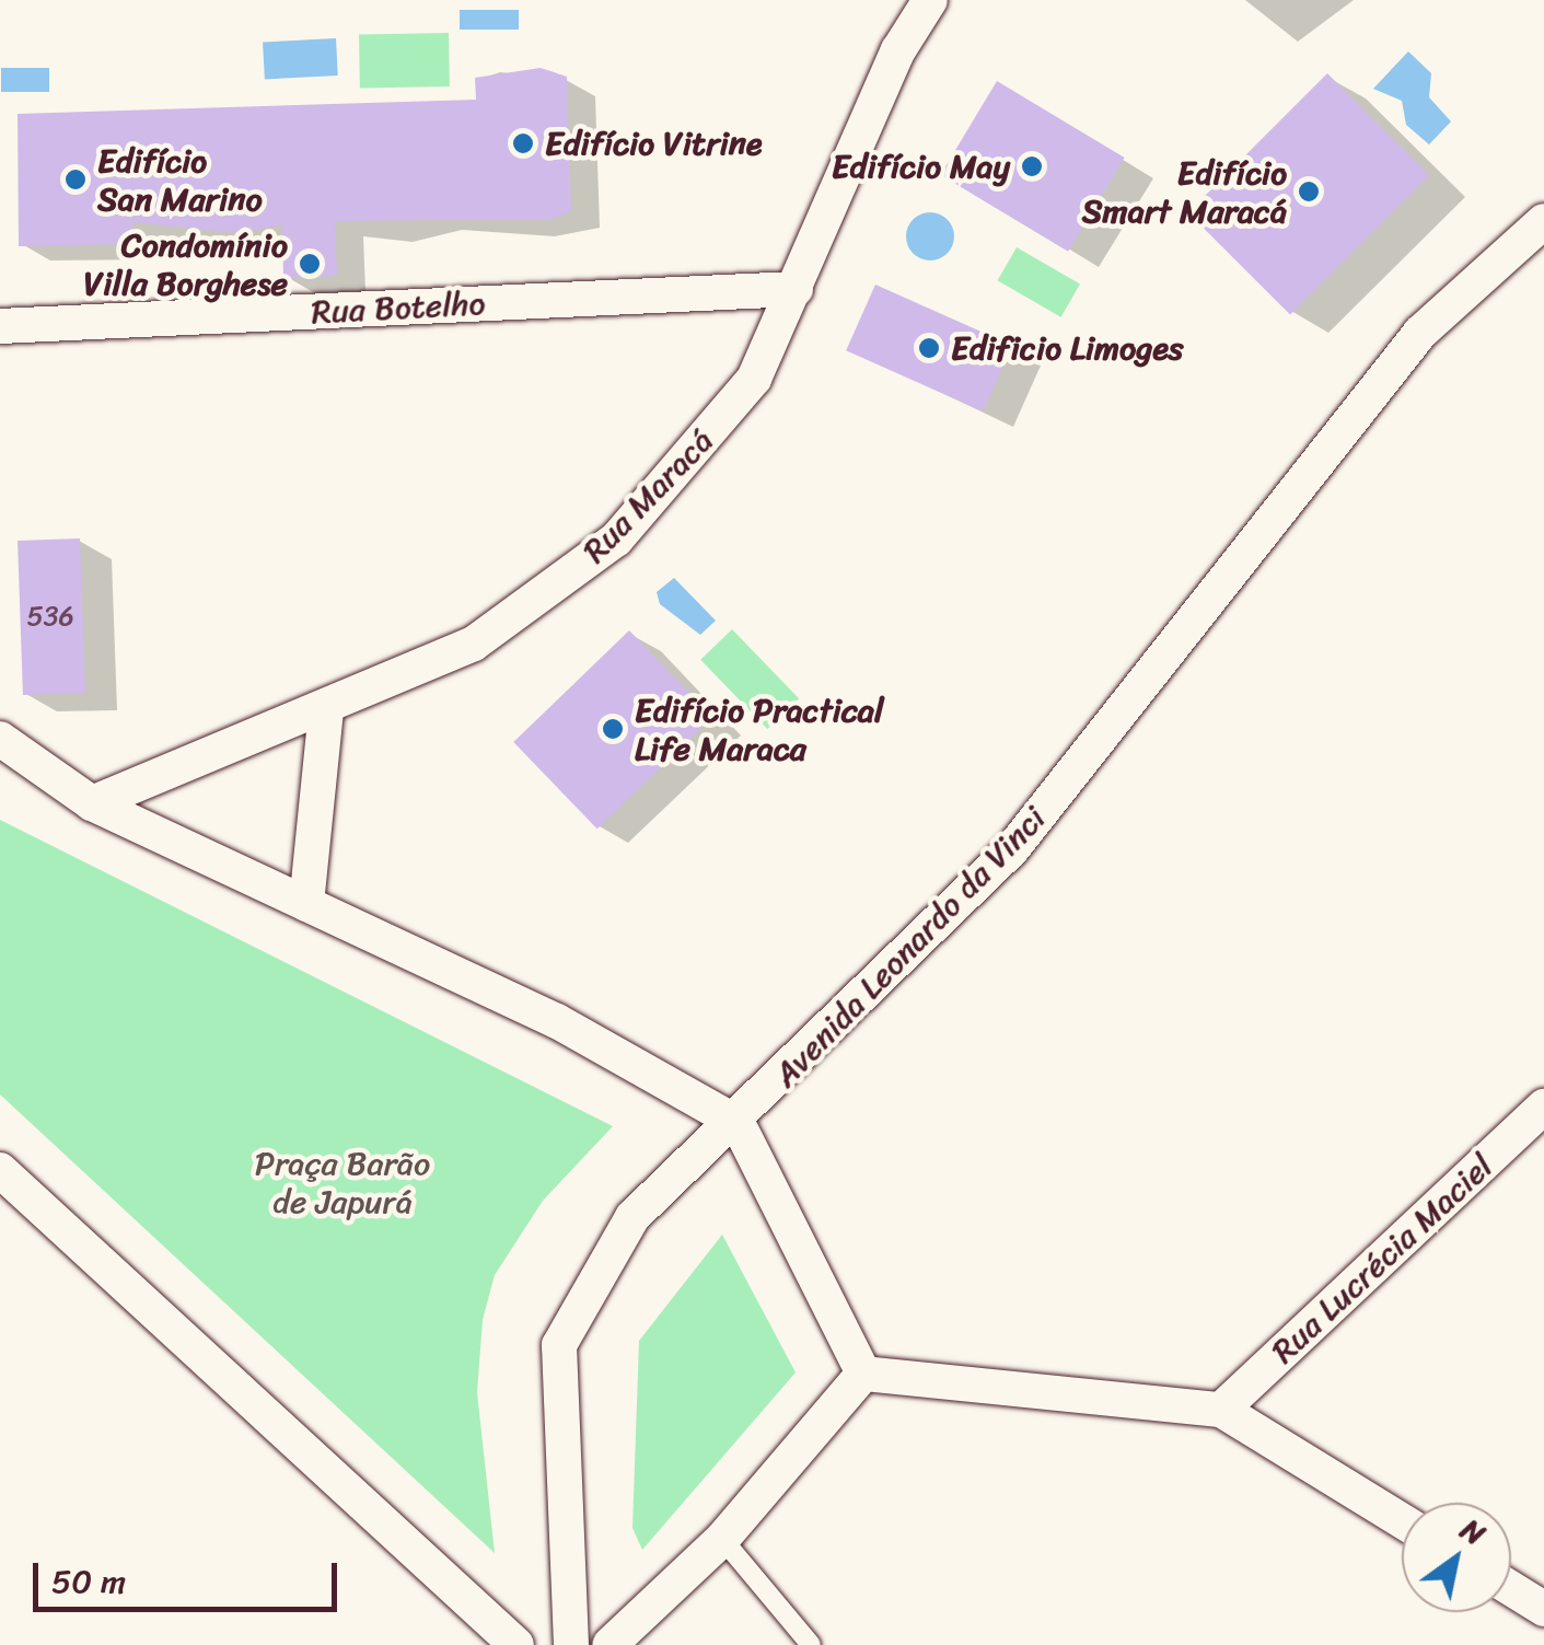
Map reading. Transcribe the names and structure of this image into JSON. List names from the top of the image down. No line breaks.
{"streets":{"street":["Rua Botelho","Rua Maracá","Avenida Leonardo da Vinci","Rua Lucrécia Maciel"]},"crossings":[["Rua Botelho","Rua Maracá"]],"parks":["Praça Barão de Japurá"],"places":["Edifício Vitrine","Edifício May","Edifício San Marino","Edifício Smart Maracá","Condomínio Villa Borghese","Edificio Limoges","Edifício Practical Life Maraca"],"house_numbers":["536"],"scale_bar":"50 m","north":"top right"}
